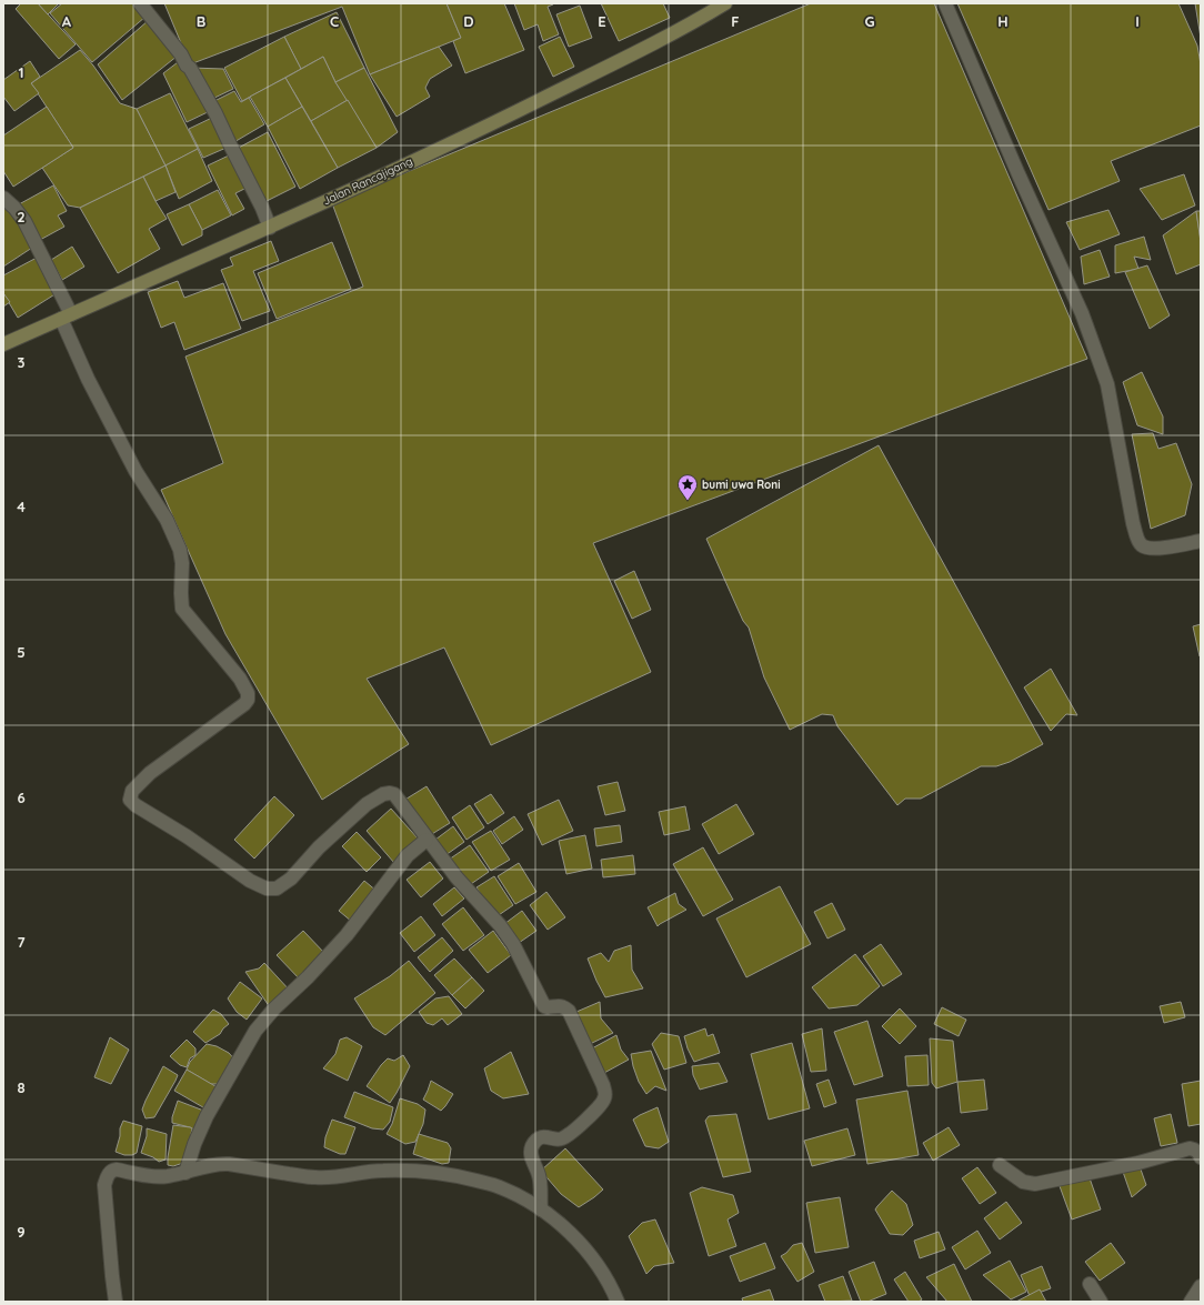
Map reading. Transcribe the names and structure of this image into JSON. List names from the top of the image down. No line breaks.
{"streets":{"main road":["Jalan Rancajigang"]},"places":{"place":["bumi uwa Roni"]},"grid":{"columns":["A","B","C","D","E","F","G","H","I"],"rows":["1","2","3","4","5","6","7","8","9"]}}
